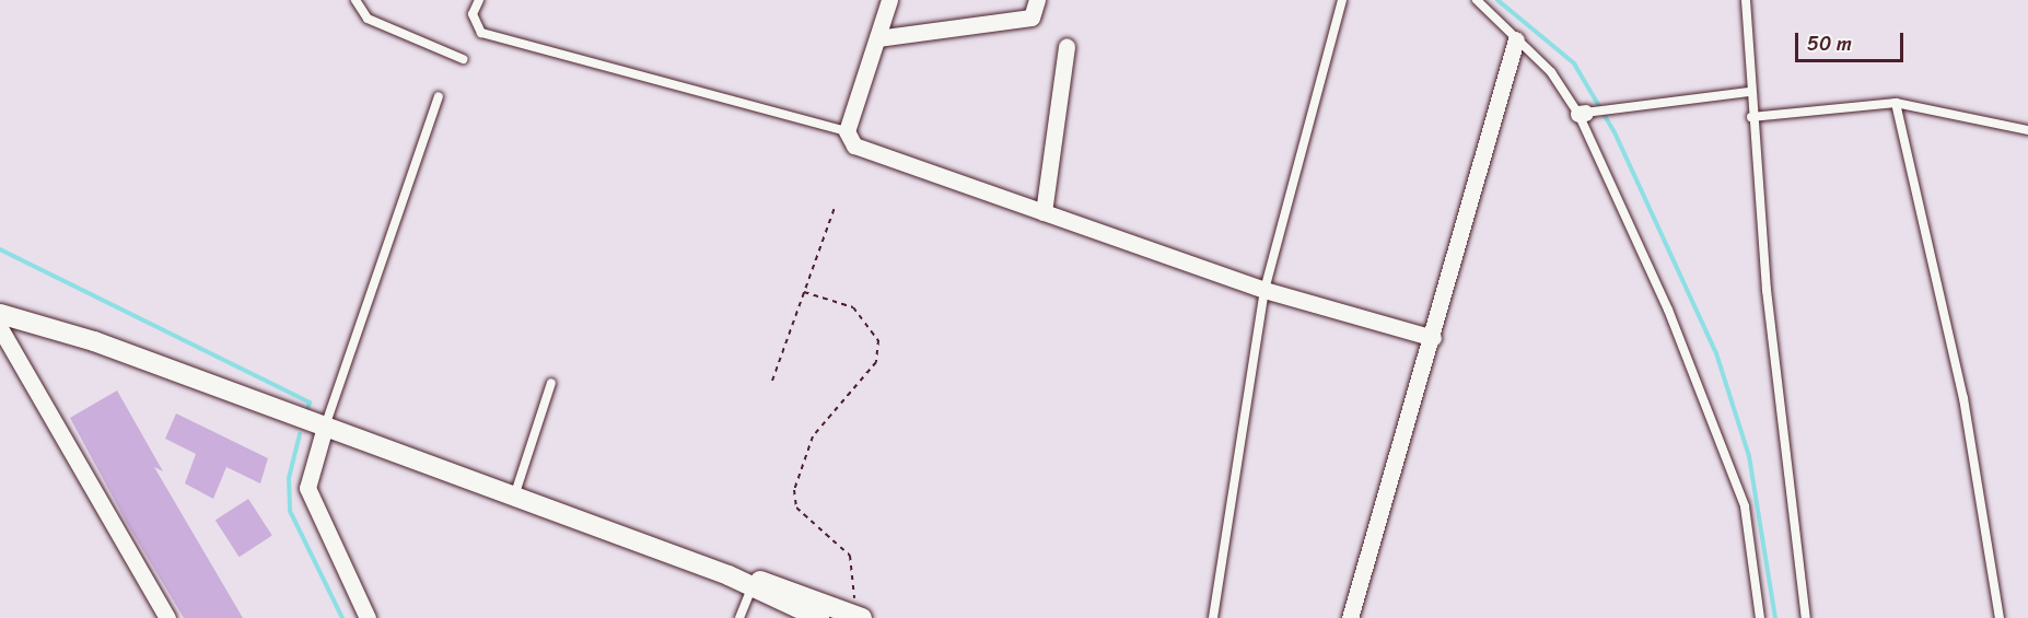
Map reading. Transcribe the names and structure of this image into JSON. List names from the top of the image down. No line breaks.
{"scale_bar":"50 m"}
